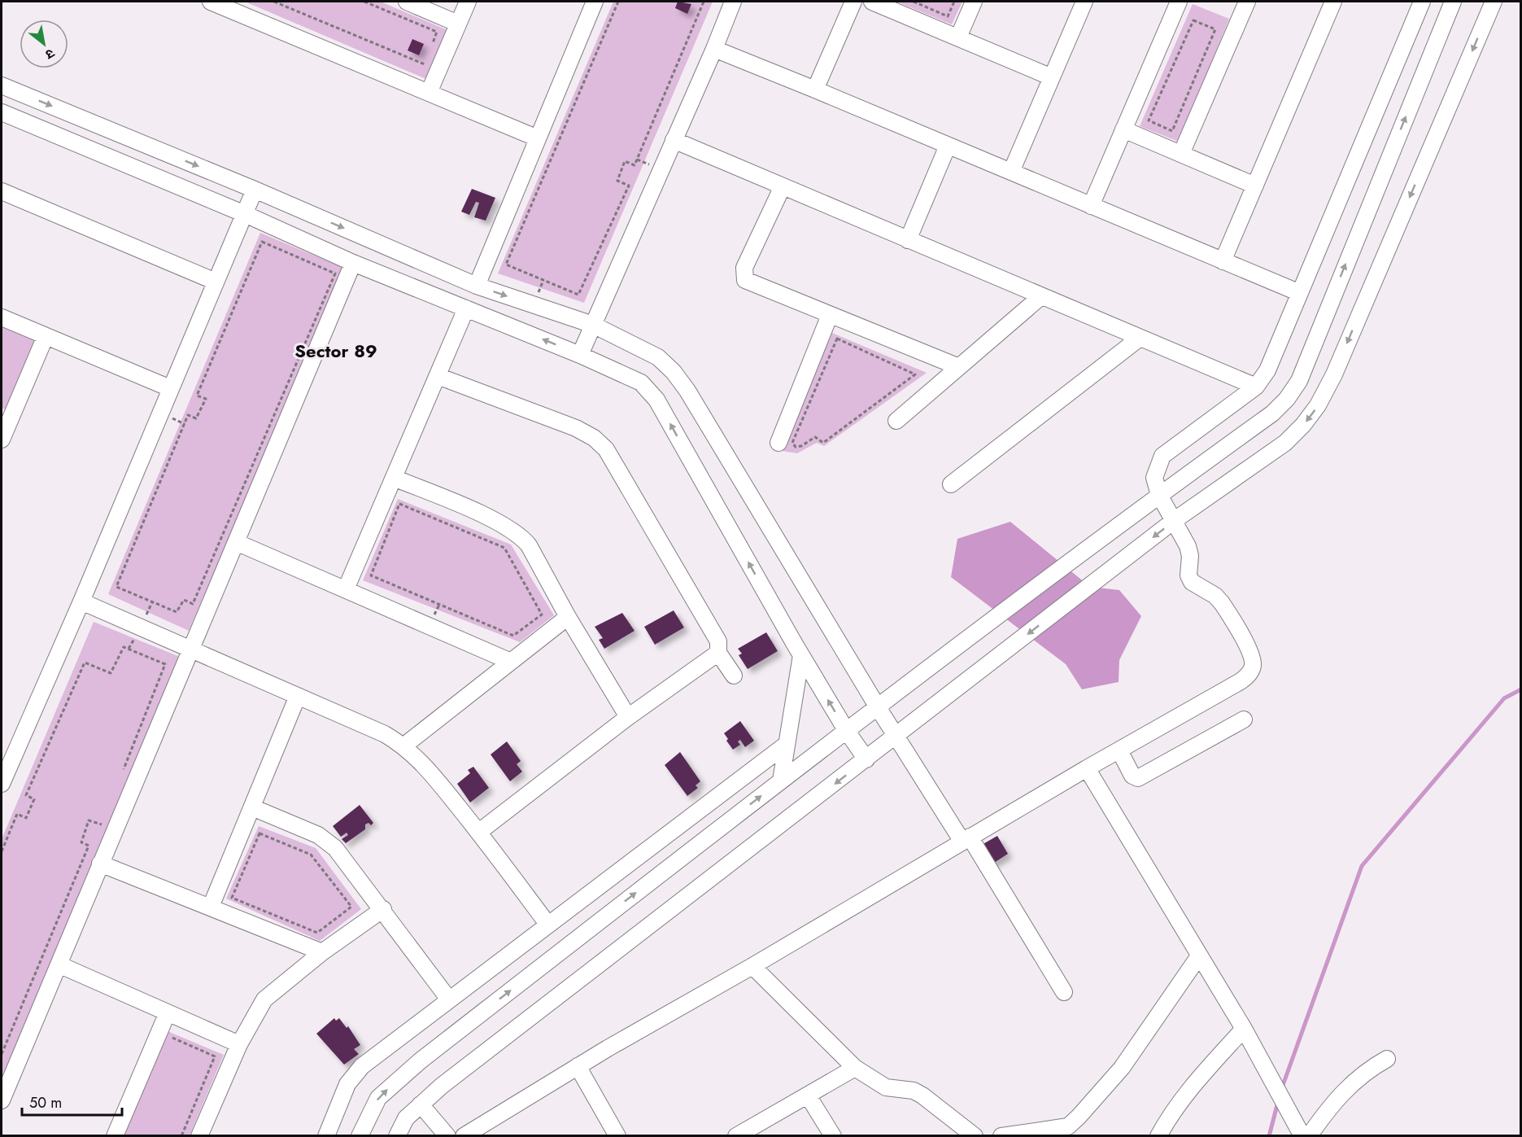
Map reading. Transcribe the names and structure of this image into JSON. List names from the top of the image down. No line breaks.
{"districts":["Sector 89"],"scale_bar":"50 m","north":"bottom right"}
